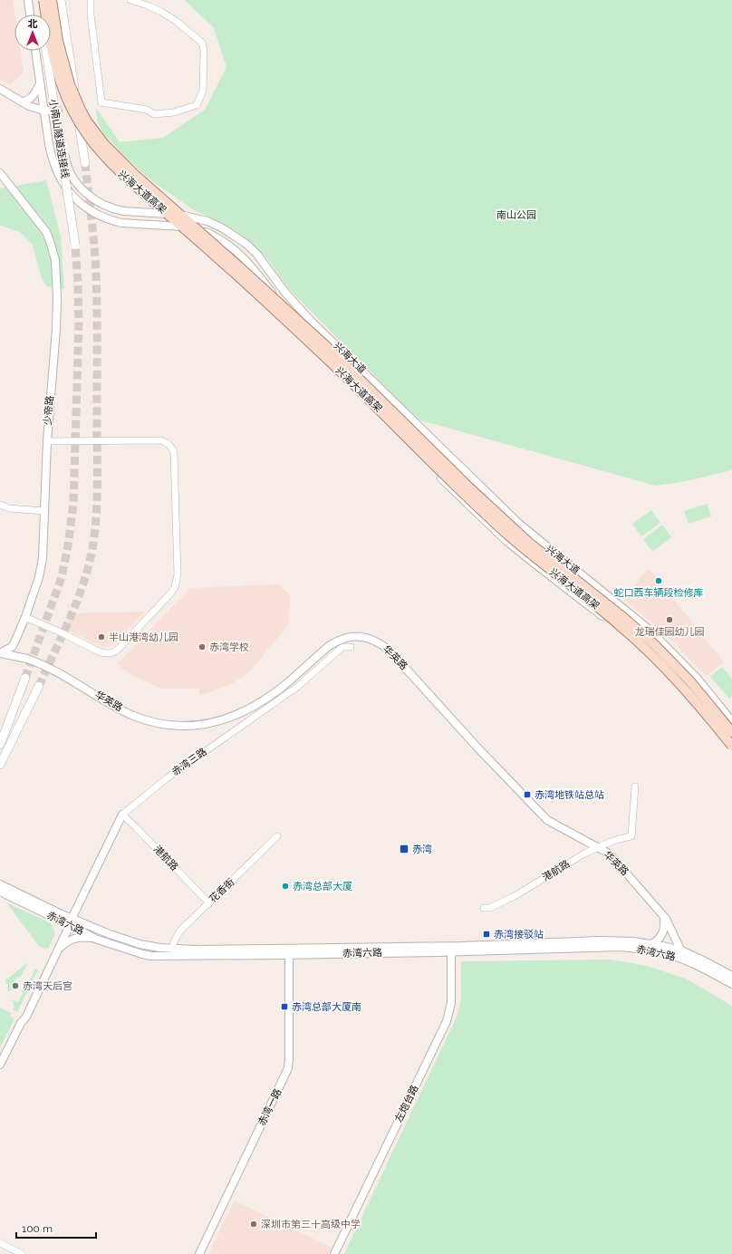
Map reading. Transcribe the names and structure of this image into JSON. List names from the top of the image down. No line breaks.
{"streets":{"main road":["小南山隧道连接线","兴海大道高架"],"street":["兴海大道","少帝路","华英路","赤湾三路","港航路","花香街","赤湾六路","左炮台路","赤湾一路"]},"crossings":[["兴海大道高架","兴海大道"],["少帝路","华英路"],["华英路","港航路"],["华英路","赤湾六路"],["赤湾三路","港航路"],["赤湾三路","赤湾六路"],["港航路","花香街"],["花香街","赤湾六路"],["赤湾六路","左炮台路"],["赤湾六路","赤湾一路"]],"parks":["南山公园"],"places":{"other":["蛇口西车辆段检修库","龙瑞佳园幼儿园","半山港湾幼儿园","赤湾学校","赤湾总部大厦","赤湾天后宫","深圳市第三十高级中学"],"transit":["赤湾地铁站总站","赤湾","赤湾接驳站","赤湾总部大厦南"]},"scale_bar":"100 m","north":"top"}
